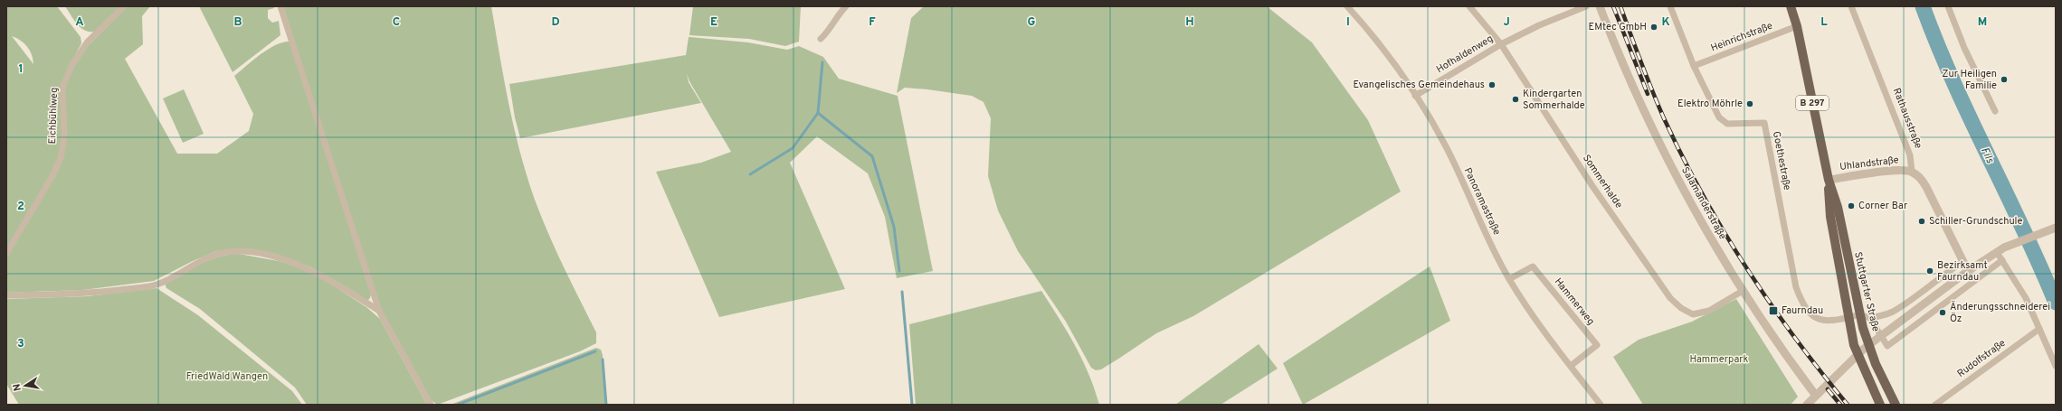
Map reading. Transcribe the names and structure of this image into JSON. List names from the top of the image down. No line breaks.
{"streets":{"main road":["B 297","Stuttgarter Straße"],"street":["Heinrichstraße","Hofhaldenweg","Eichbühlweg","Rathausstraße","Goethestraße","Uhlandstraße","Sommerhalde","Panoramastraße","Salamanderstraße","Hammerweg","Rudolfstraße"]},"crossings":[["Heinrichstraße","Goethestraße"],["Heinrichstraße","Stuttgarter Straße"],["Hofhaldenweg","Sommerhalde"],["Hofhaldenweg","Panoramastraße"],["Rathausstraße","Uhlandstraße"],["Goethestraße","Stuttgarter Straße"],["Uhlandstraße","Stuttgarter Straße"],["Sommerhalde","Salamanderstraße"],["Panoramastraße","Hammerweg"]],"water":["Fils"],"parks":["Hammerpark","FriedWald Wangen"],"places":{"other":["EMtec GmbH","Zur Heiligen Familie","Evangelisches Gemeindehaus","Kindergarten Sommerhalde","Elektro Möhrle","Corner Bar","Schiller-Grundschule","Bezirksamt Faurndau","Änderungsschneiderei Öz"],"transit":["Faurndau"]},"north":"left","grid":{"columns":["A","B","C","D","E","F","G","H","I","J","K","L","M"],"rows":["1","2","3"]}}
